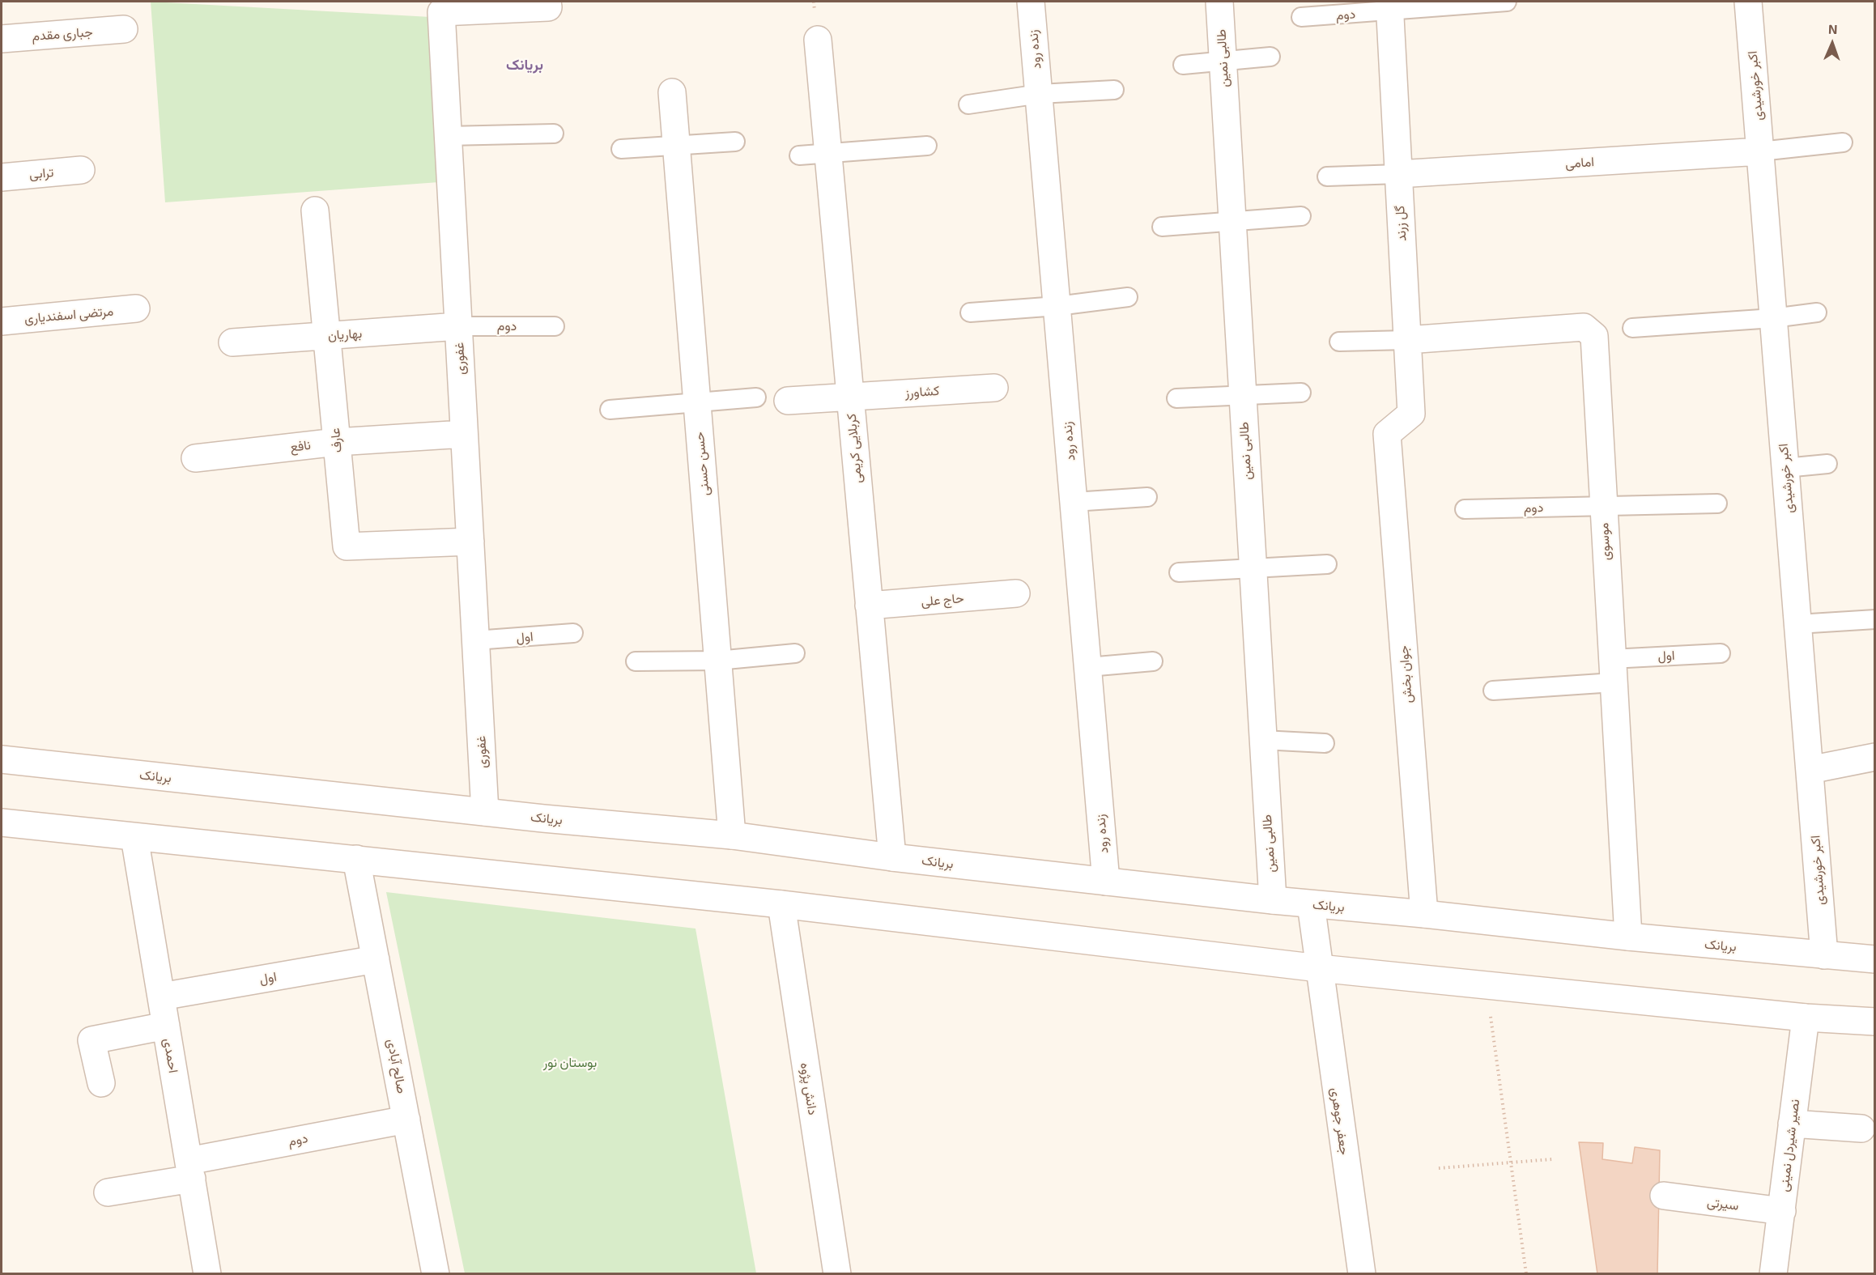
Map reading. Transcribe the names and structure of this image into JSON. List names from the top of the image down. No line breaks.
{"streets":{"street":["دوم","جباری مقدم","زنده رود","طالبی نمین","اکبر خورشیدی","امامی","ترابی","گل زرند","مرتضی اسفندیاری","بهاریان","غفوری","کشاورز","عارف","نافع","کربلایی کریمی","حسن حسنی","موسوی","حاج علی","اول","جوان بخش","بریانک","احمدی","صالح آبادی","دانش پژوه","جعفر جوهری","نصیر شیردل نمینی","سیرتی"]},"crossings":[["دوم","گل زرند"],["دوم","بهاریان"],["دوم","غفوری"],["دوم","موسوی"],["دوم","احمدی"],["دوم","صالح آبادی"],["زنده رود","بریانک"],["طالبی نمین","بریانک"],["اکبر خورشیدی","امامی"],["اکبر خورشیدی","بریانک"],["امامی","گل زرند"],["گل زرند","موسوی"],["گل زرند","جوان بخش"],["بهاریان","غفوری"],["بهاریان","عارف"],["غفوری","عارف"],["غفوری","نافع"],["غفوری","اول"],["غفوری","بریانک"],["کشاورز","کربلایی کریمی"],["عارف","نافع"],["کربلایی کریمی","حاج علی"],["کربلایی کریمی","بریانک"],["حسن حسنی","بریانک"],["موسوی","اول"],["موسوی","بریانک"],["اول","احمدی"],["اول","صالح آبادی"],["جوان بخش","بریانک"],["بریانک","جعفر جوهری"],["نصیر شیردل نمینی","سیرتی"]],"districts":["بریانک"],"parks":["بوستان نور"],"north":"top"}
